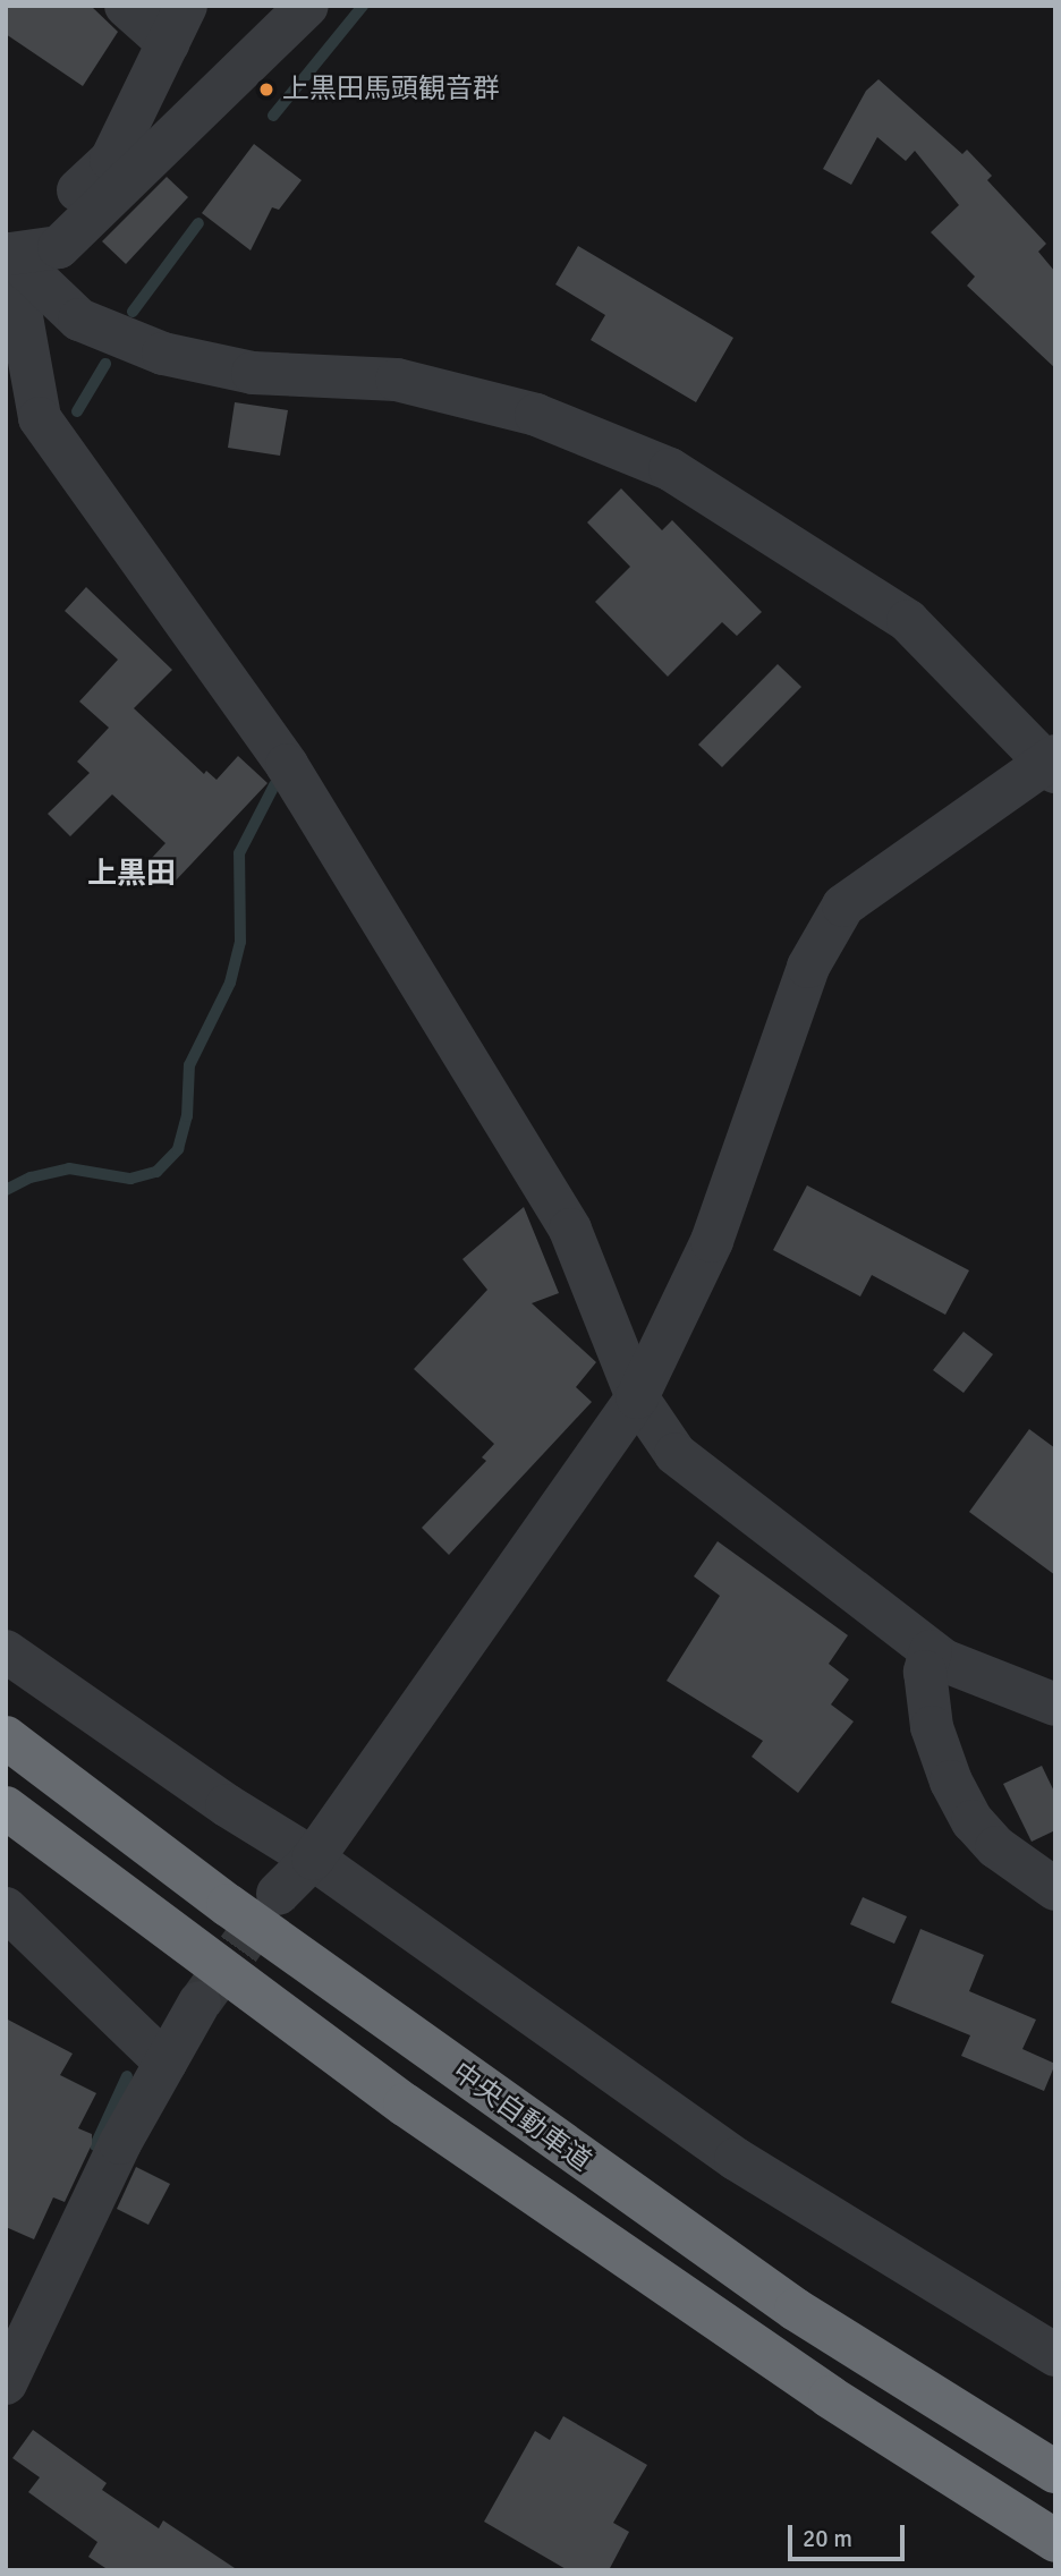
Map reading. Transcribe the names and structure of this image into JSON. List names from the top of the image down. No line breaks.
{"streets":{"highway":["中央自動車道"]},"districts":["上黒田"],"places":["上黒田馬頭観音群"],"scale_bar":"20 m"}
